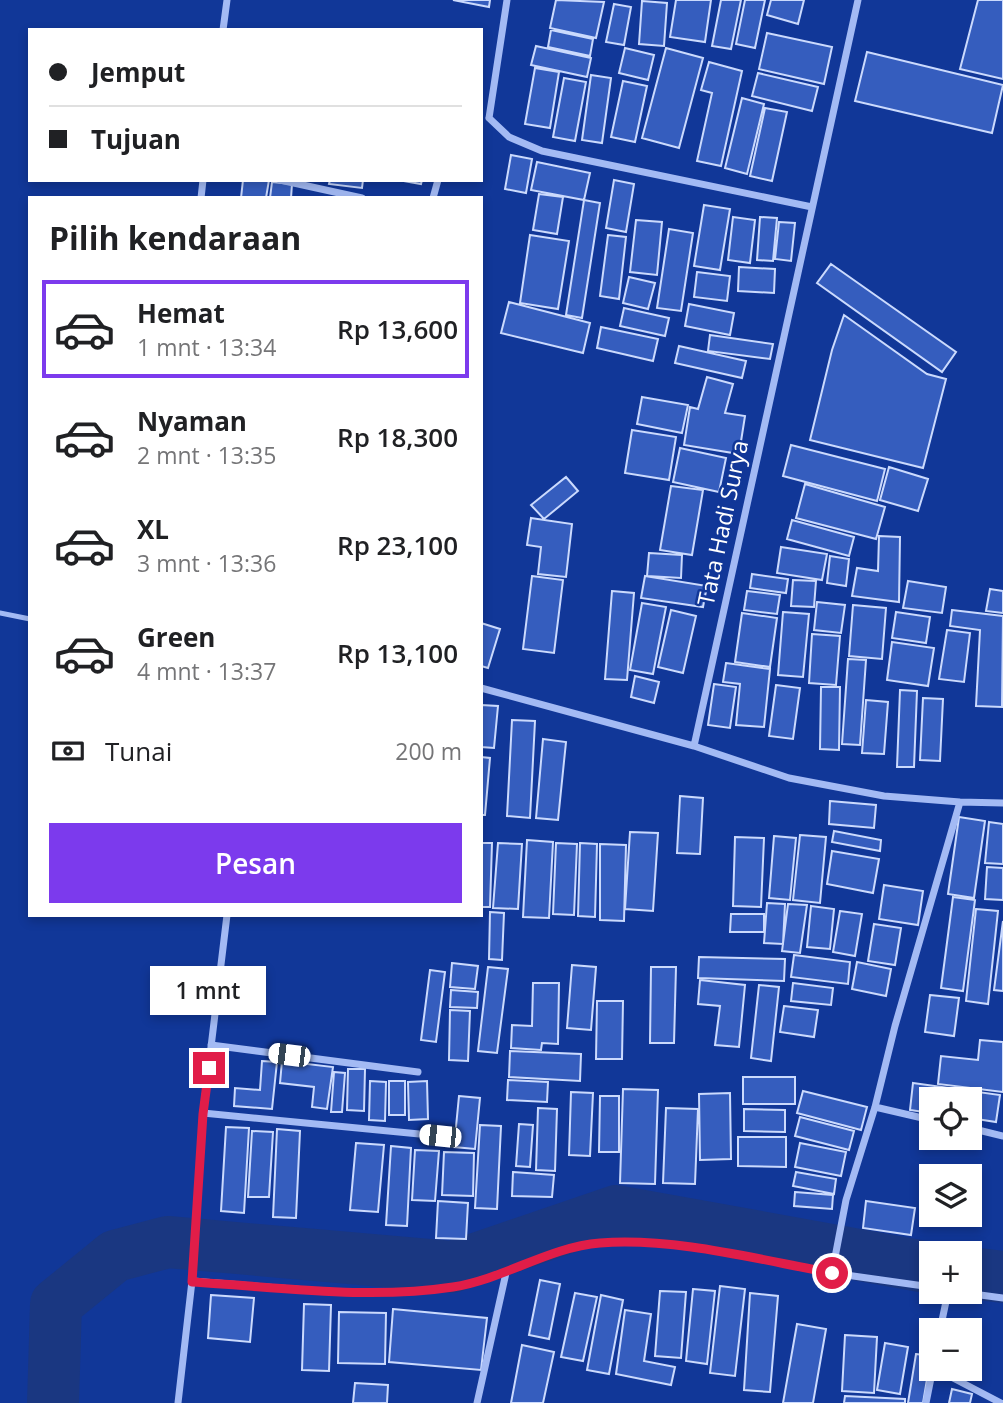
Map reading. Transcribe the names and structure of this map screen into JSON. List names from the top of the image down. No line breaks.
{"streets":{"street":["Tata Hadi Surya"]},"page":{"banner":["Jemput","Tujuan"],"heading":"Pilih kendaraan","list":[{"name":"Hemat","note":"1 mnt · 13:34","value":"Rp 13,600"},{"name":"Nyaman","note":"2 mnt · 13:35","value":"Rp 18,300"},{"name":"XL","note":"3 mnt · 13:36","value":"Rp 23,100"},{"name":"Green","note":"4 mnt · 13:37","value":"Rp 13,100"}],"pay":["Tunai","200 m"],"buttons":"Pesan","bubble":"1 mnt","map_buttons":["+","−"]}}
